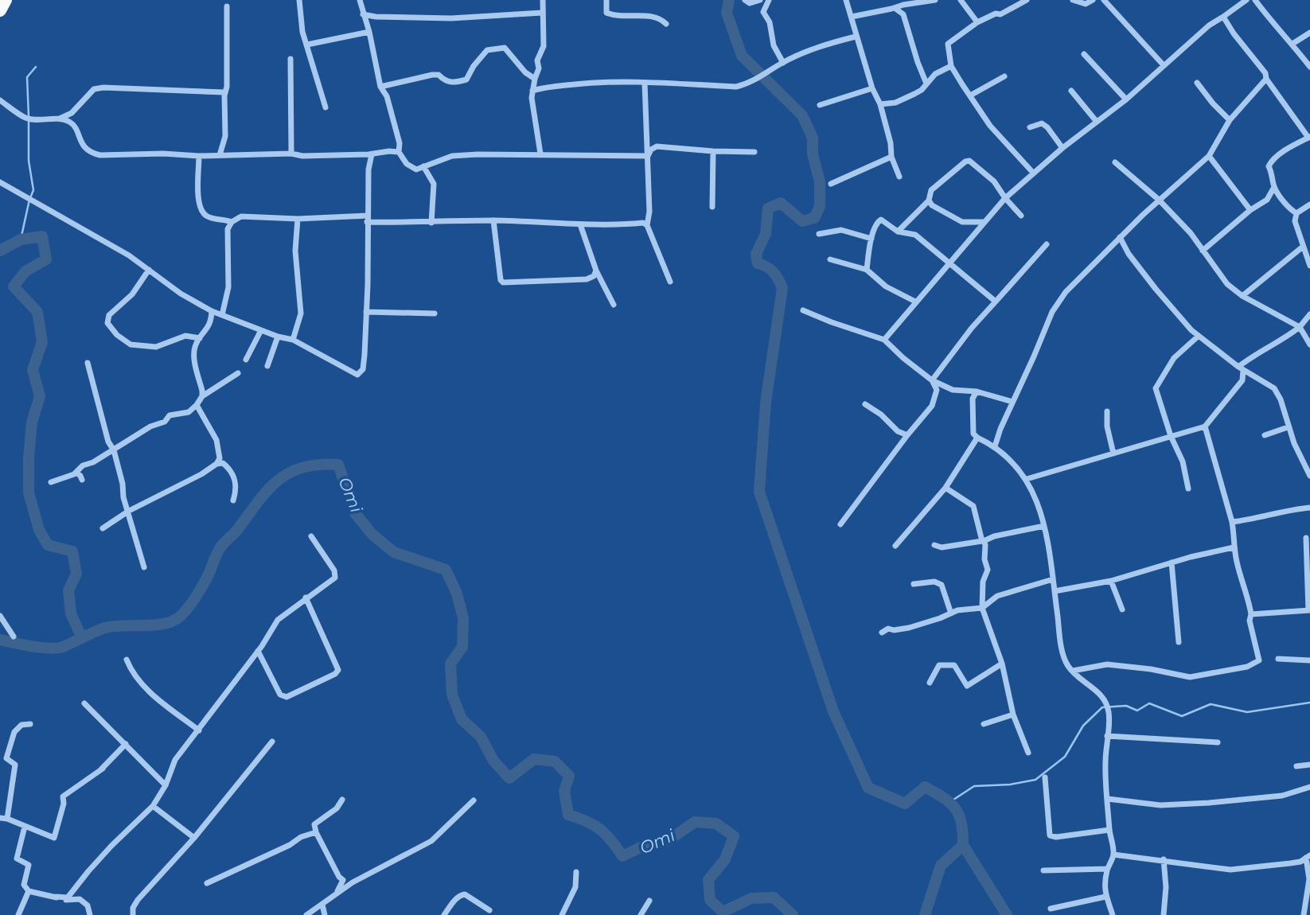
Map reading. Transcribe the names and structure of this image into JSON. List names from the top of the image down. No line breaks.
{"water":["Omi"]}
